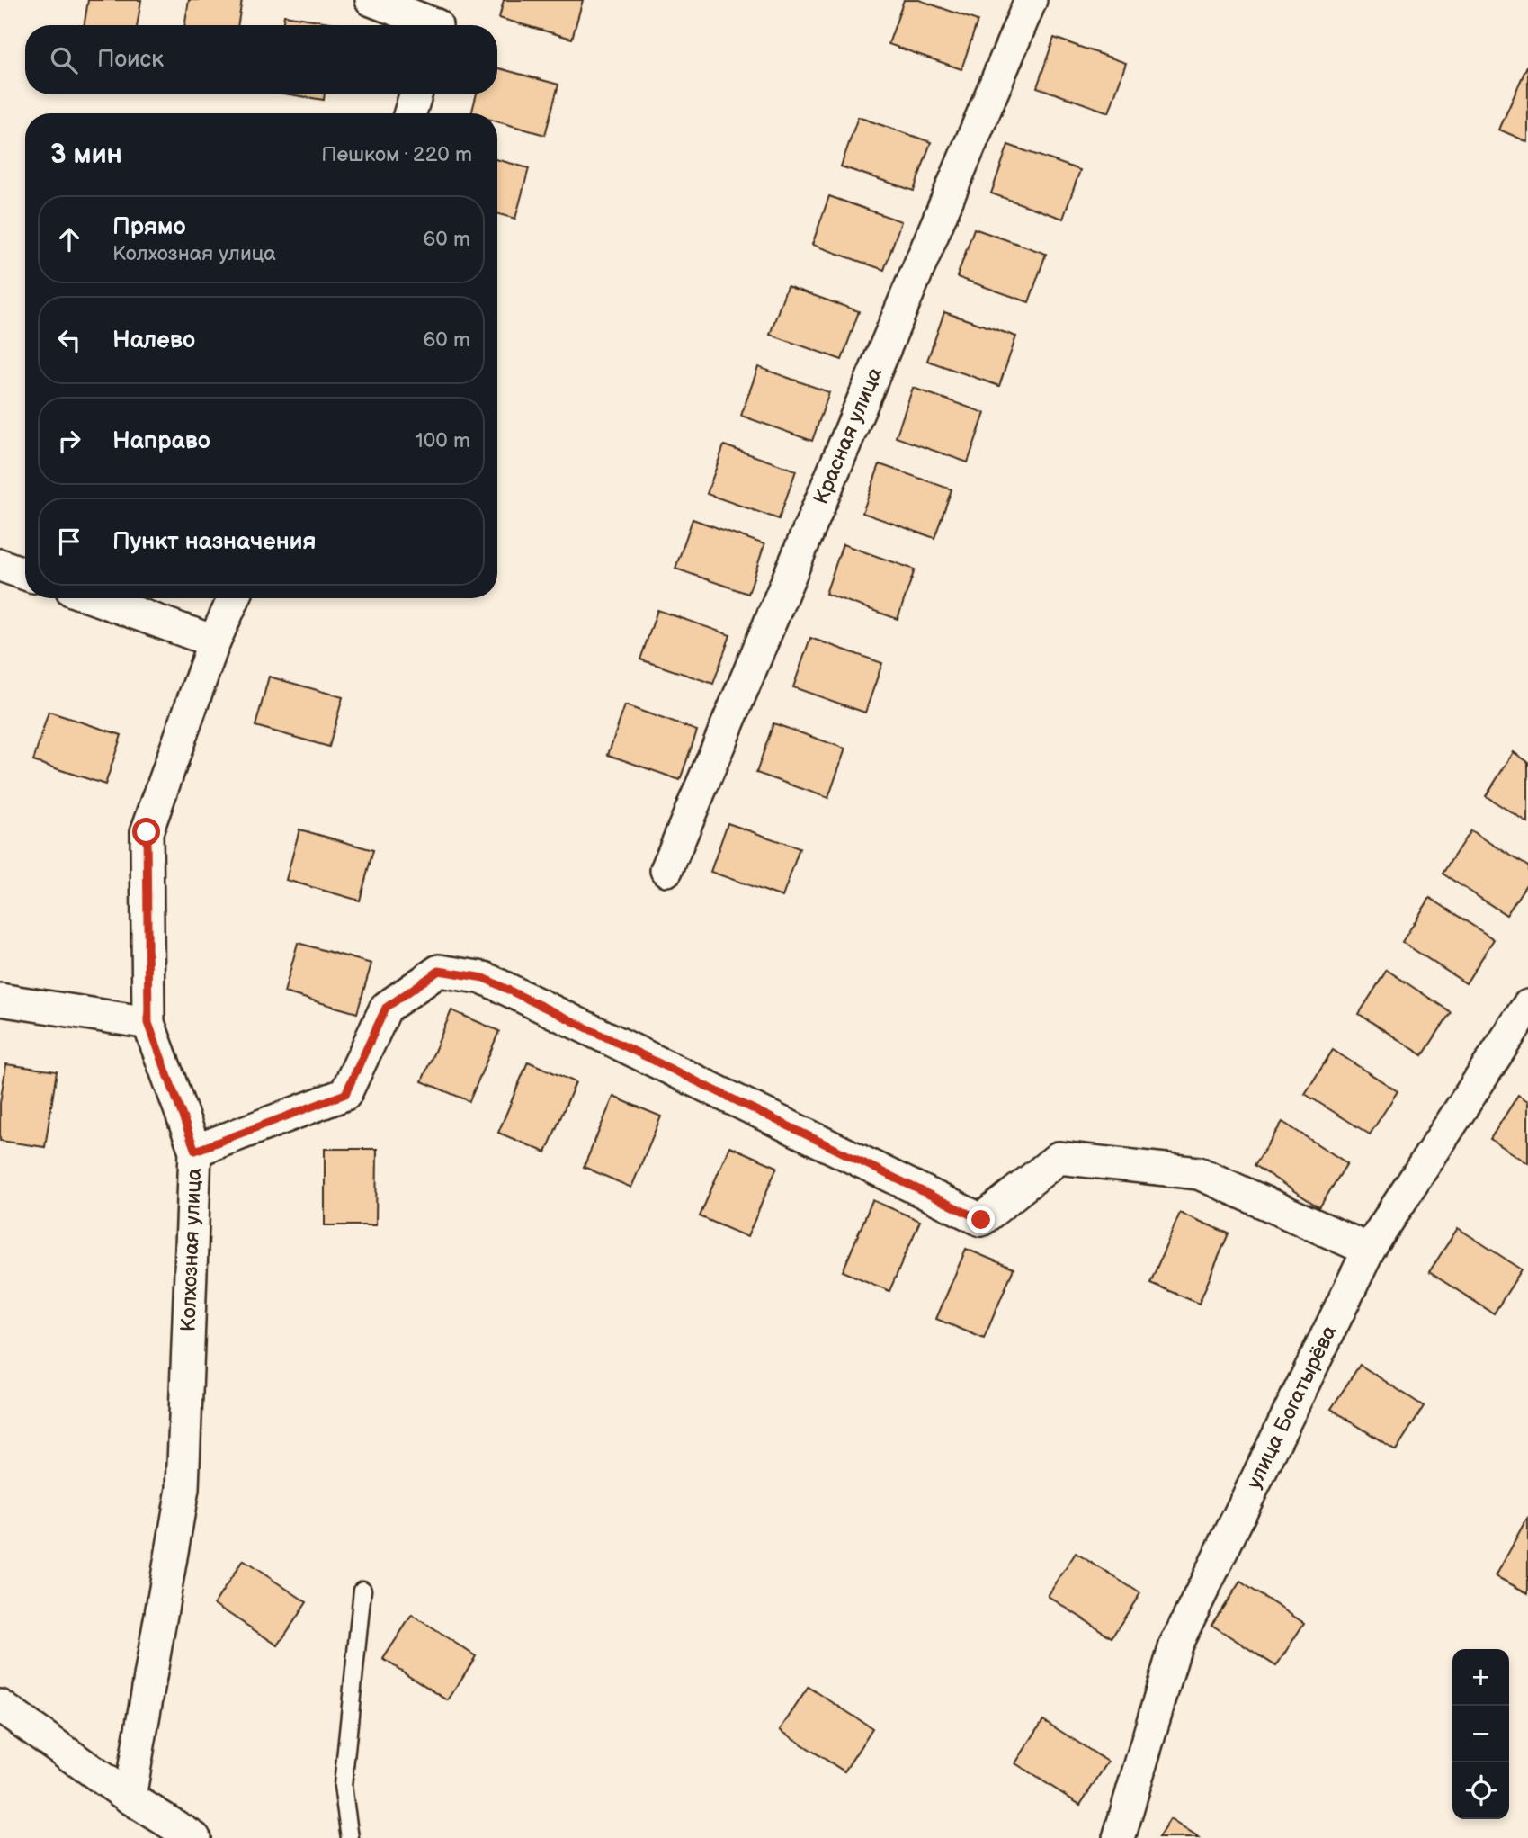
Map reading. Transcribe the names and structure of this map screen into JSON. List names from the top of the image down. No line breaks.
{"streets":{"street":["Красная улица","Колхозная улица","улица Богатырёва"]},"page":{"search":"Поиск","heading":["3 мин","Пешком · 220 m"],"list":[["Прямо","Колхозная улица","60 m"],["Налево","60 m"],["Направо","100 m"],"Пункт назначения"],"map_buttons":["+","−"]}}
